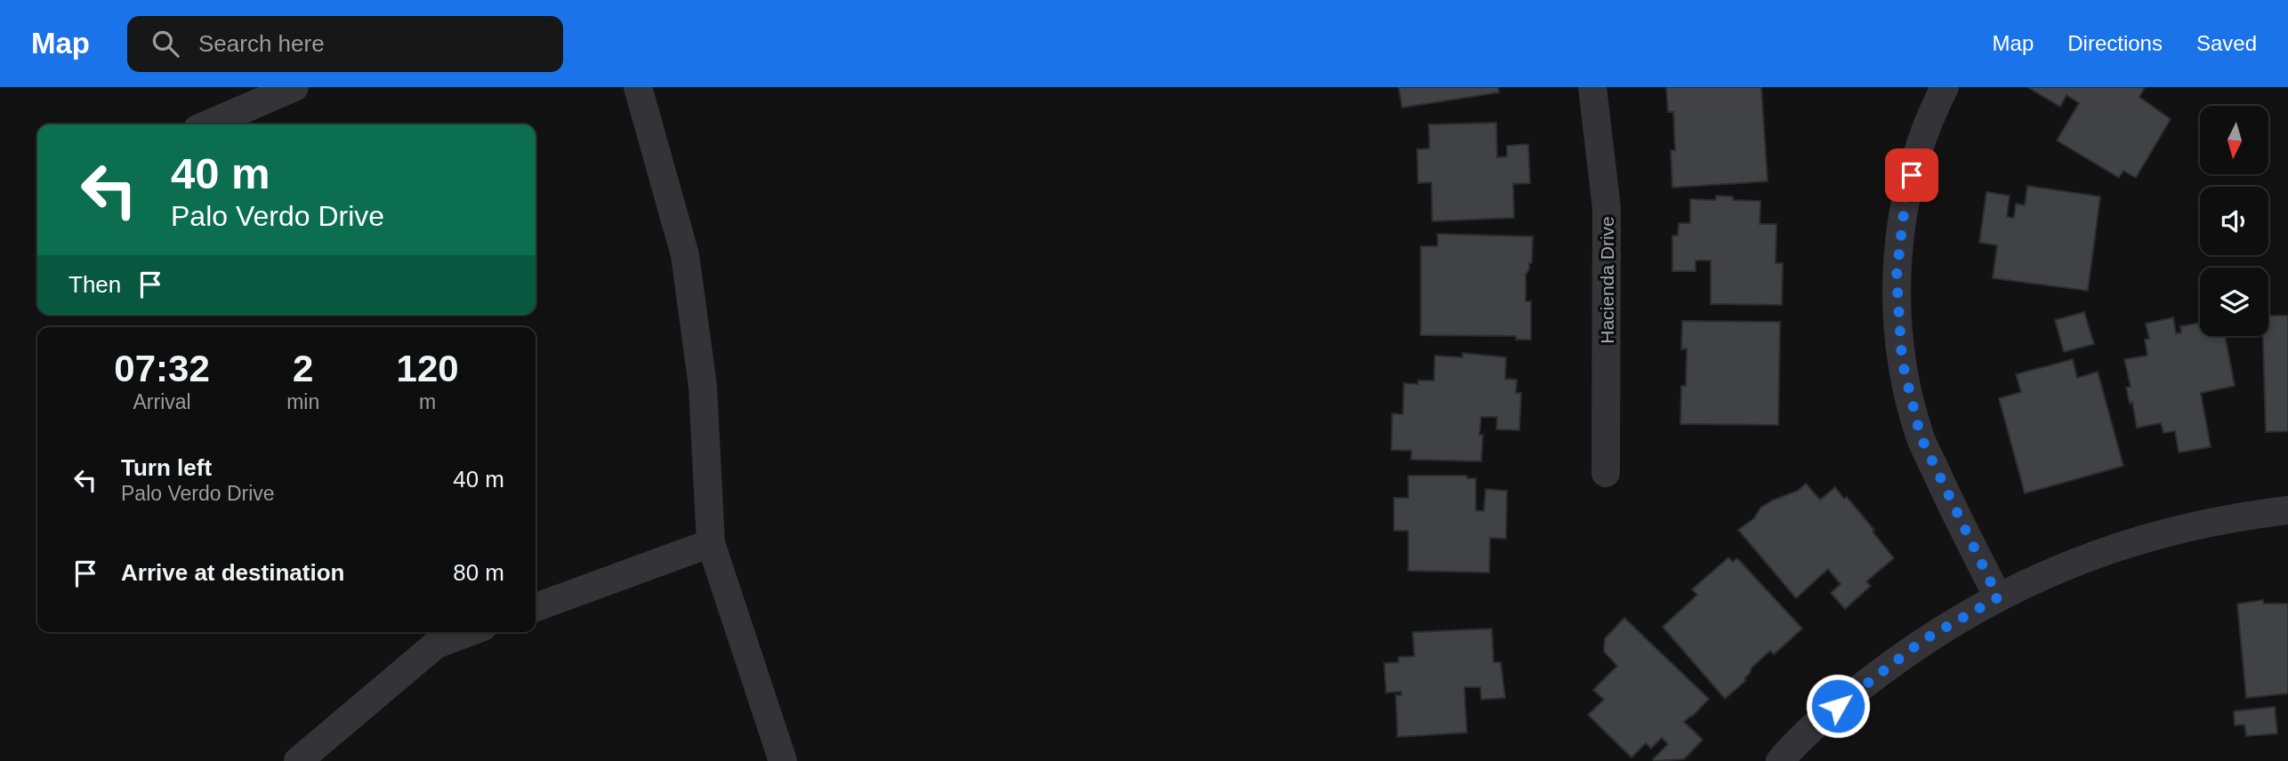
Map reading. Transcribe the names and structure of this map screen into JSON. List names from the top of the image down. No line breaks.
{"streets":{"street":["Hacienda Drive"]},"north":"bottom","page":{"header":"Map","search":"Search here","nav":["Map","Directions","Saved"],"turn":["40 m","Palo Verdo Drive"],"then":"Then","eta":["07:32","Arrival","2","min","120","m"],"list":[{"name":"Turn left","note":"Palo Verdo Drive","value":"40 m"},{"name":"Arrive at destination","value":"80 m"}]}}
